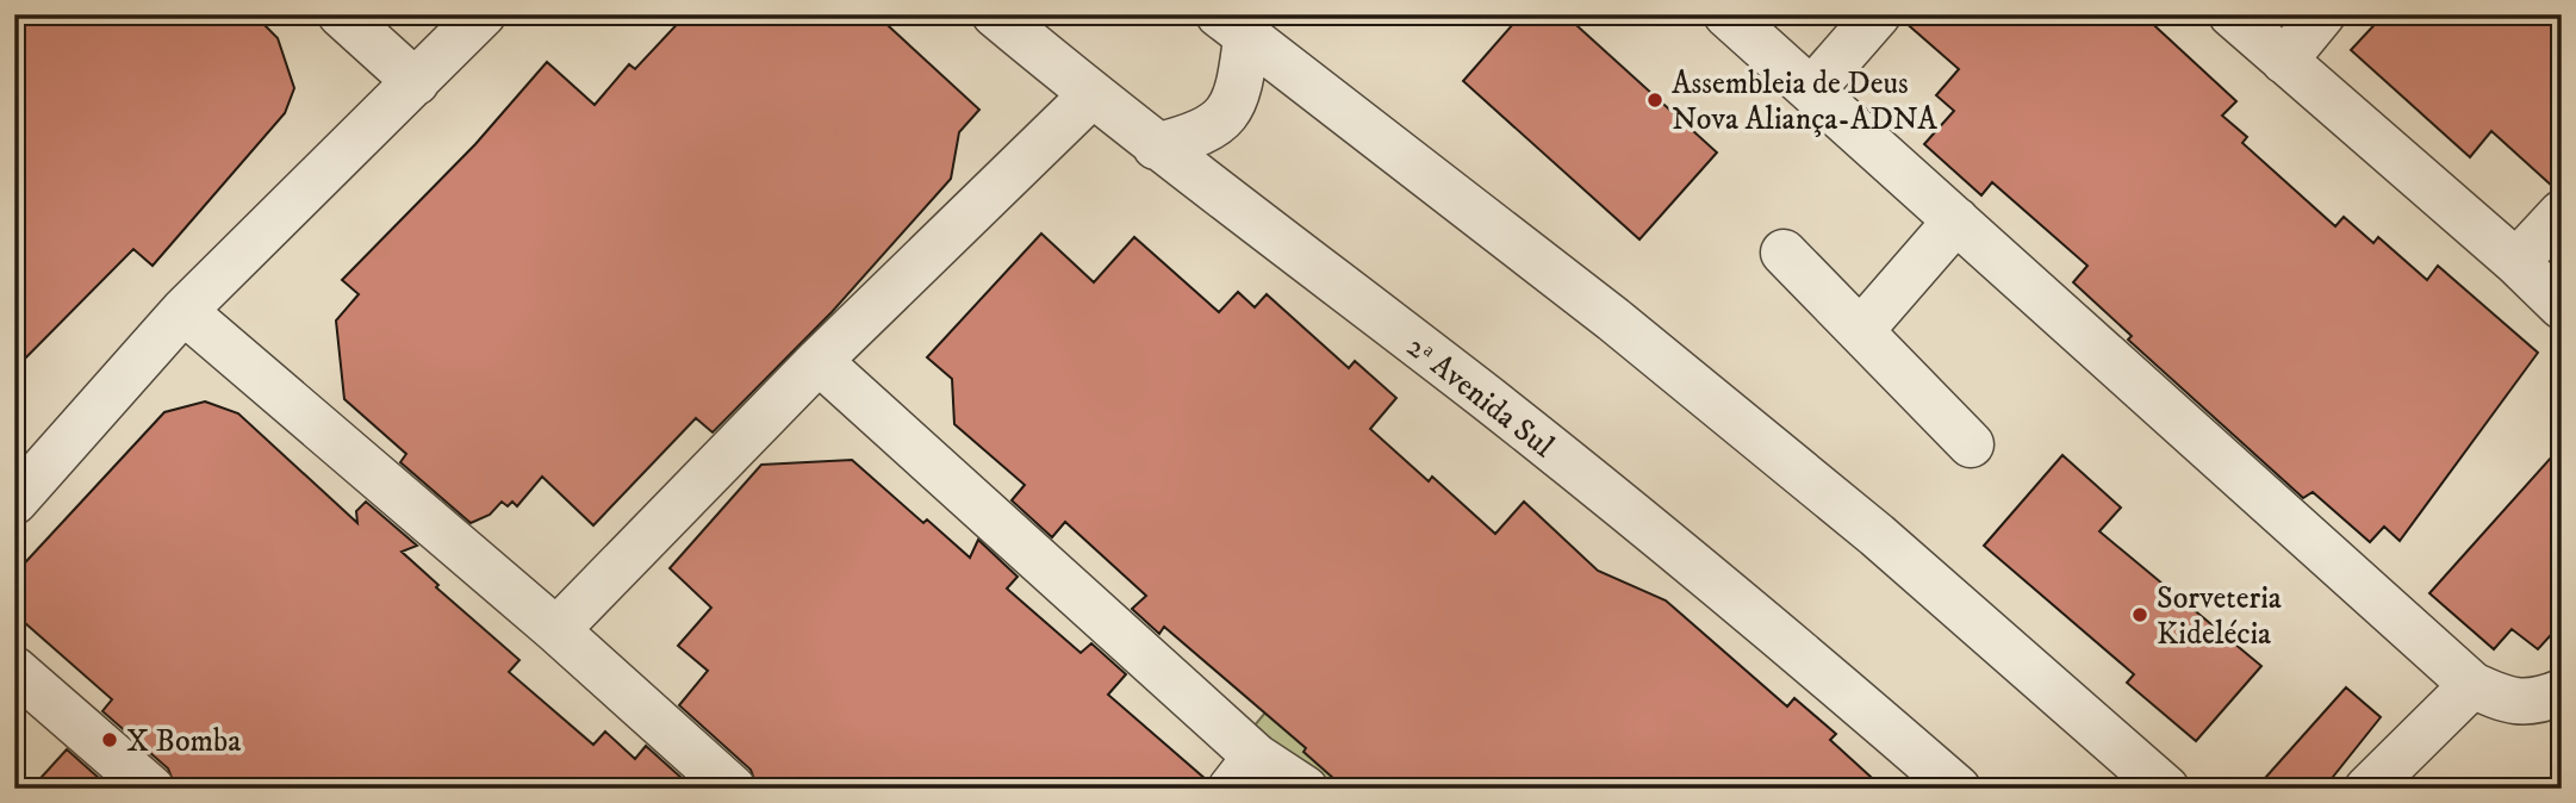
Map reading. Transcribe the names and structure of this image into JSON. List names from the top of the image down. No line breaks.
{"streets":{"street":["2ᵃ Avenida Sul"]},"places":["Assembleia de Deus Nova Aliança-ADNA","Sorveteria Kidelécia","X Bomba"]}
